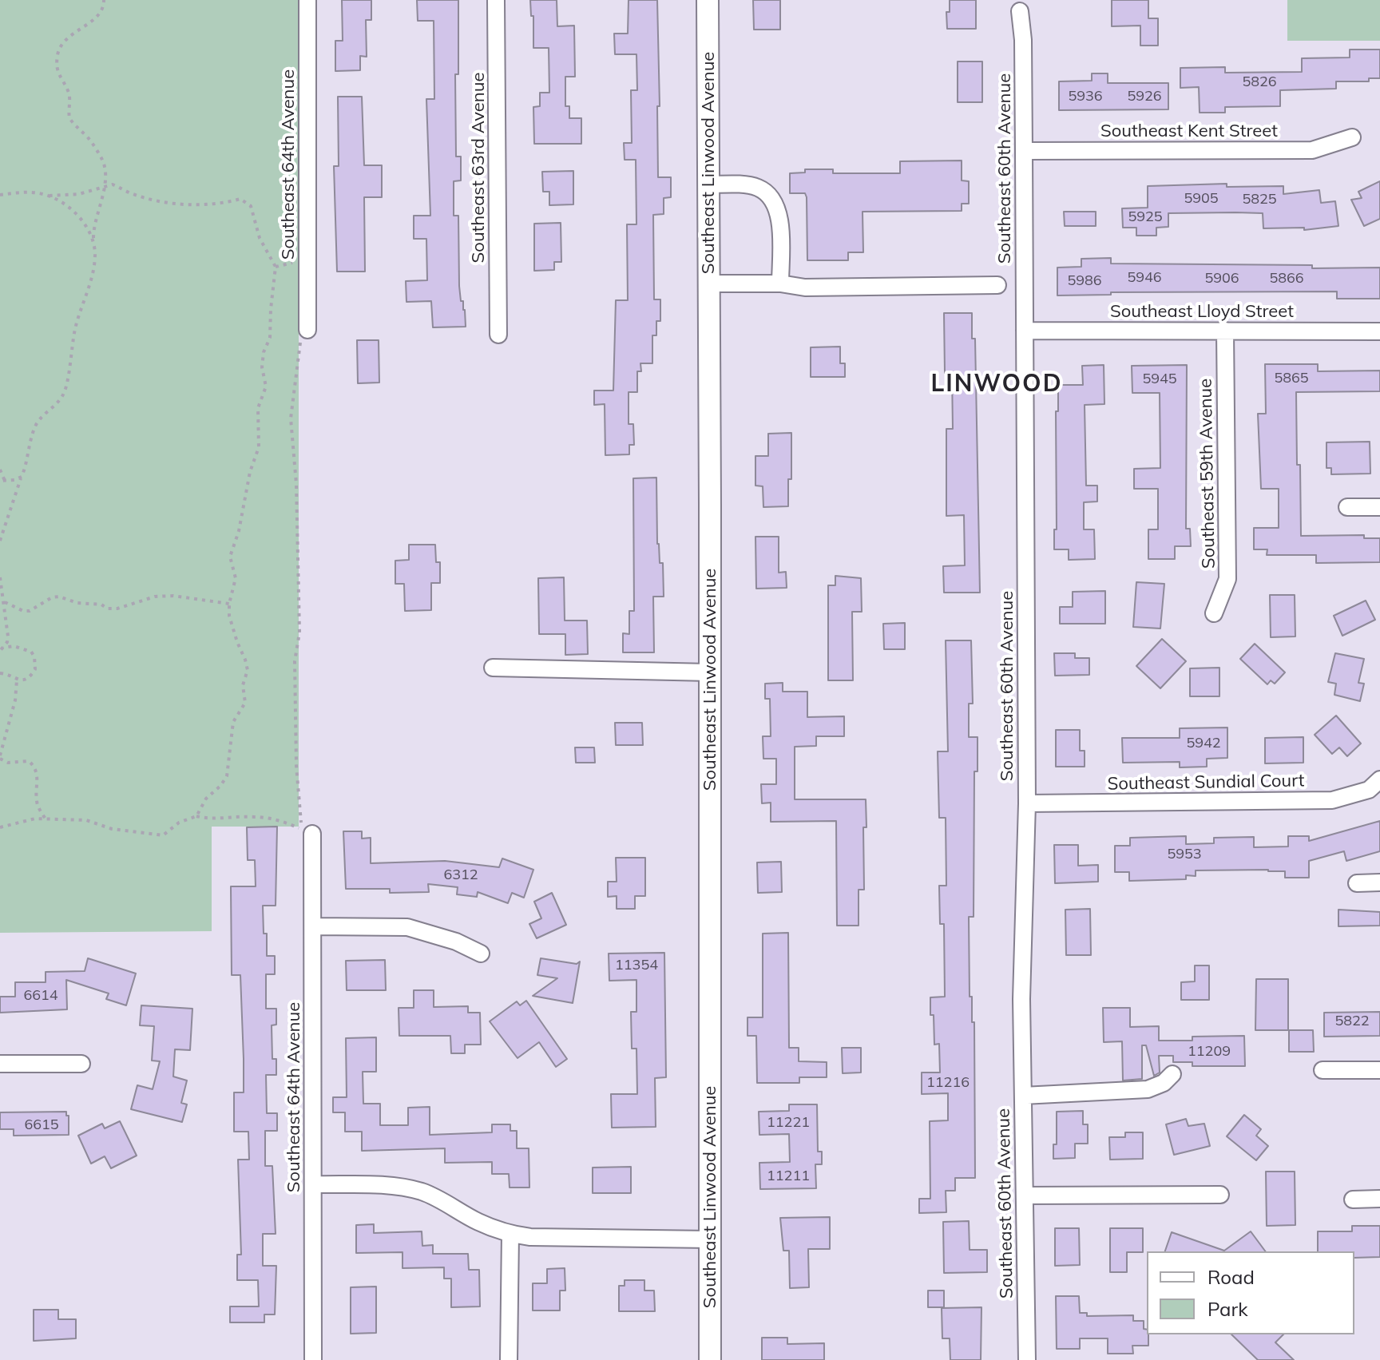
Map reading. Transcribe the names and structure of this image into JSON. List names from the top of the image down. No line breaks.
{"streets":{"main road":["Southeast Linwood Avenue"],"street":["Southeast Kent Street","Southeast 64th Avenue","Southeast 63rd Avenue","Southeast 60th Avenue","Southeast Lloyd Street","Southeast 59th Avenue","Southeast Sundial Court"]},"crossings":[["Southeast Kent Street","Southeast 60th Avenue"],["Southeast 60th Avenue","Southeast Lloyd Street"],["Southeast 60th Avenue","Southeast Sundial Court"],["Southeast Lloyd Street","Southeast 59th Avenue"]],"districts":["LINWOOD"],"house_numbers":["5826","5936","5926","5905","5825","5925","5946","5906","5866","5986","5865","5945","5942","5953","6312","11354","6614","5822","11209","11216","11221","6615","11211"],"legend":["Road","Park"]}
